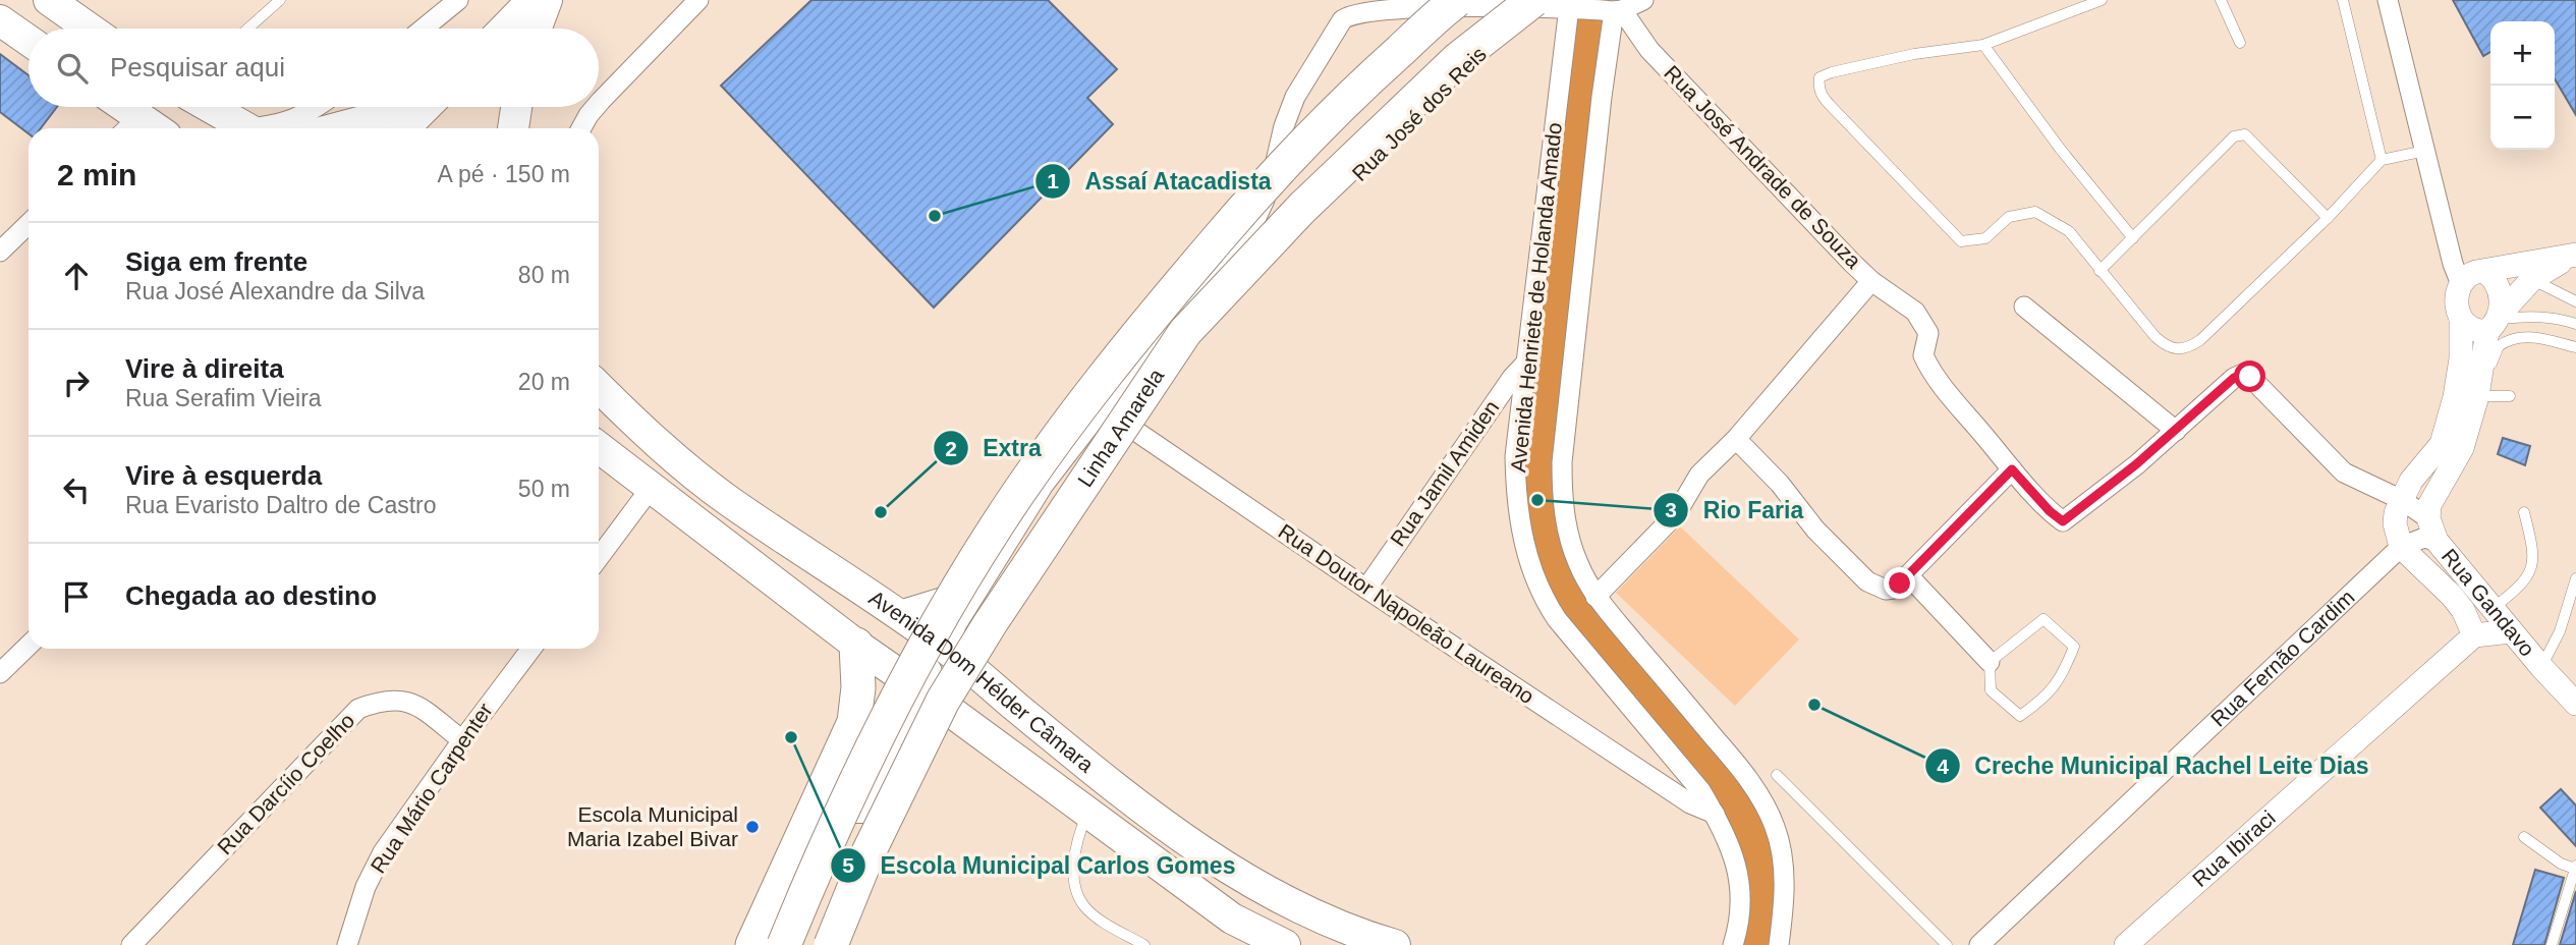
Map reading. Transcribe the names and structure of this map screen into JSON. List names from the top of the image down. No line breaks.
{"streets":{"highway":["Linha Amarela"],"main road":["Avenida Dom Hélder Câmara"],"street":["Rua José Andrade de Souza","Avenida Henriete de Holanda Amado","Rua Jamil Amiden","Rua Gandavo","Rua Doutor Napoleão Laureano","Rua Fernão Cardim","Rua Darcíio Coelho","Rua Mário Carpenter","Rua Ibiraci"],"lane":["Rua José dos Reis"]},"crossings":[["Rua José dos Reis","Linha Amarela"],["Rua José Andrade de Souza","Avenida Henriete de Holanda Amado"],["Avenida Henriete de Holanda Amado","Rua Jamil Amiden"],["Avenida Henriete de Holanda Amado","Rua Doutor Napoleão Laureano"],["Rua Jamil Amiden","Rua Doutor Napoleão Laureano"],["Rua Gandavo","Rua Fernão Cardim"],["Rua Gandavo","Rua Ibiraci"],["Rua Darcíio Coelho","Rua Mário Carpenter"]],"places":["Assaí Atacadista","Rio Faria","Extra","Creche Municipal Rachel Leite Dias","Escola Municipal Carlos Gomes","Escola Municipal Maria Izabel Bivar"],"page":{"map_buttons":["+","−"],"search":"Pesquisar aqui","heading":["2 min","A pé · 150 m"],"list":[["Siga em frente","Rua José Alexandre da Silva","80 m"],["Vire à direita","Rua Serafim Vieira","20 m"],["Vire à esquerda","Rua Evaristo Daltro de Castro","50 m"],"Chegada ao destino"]}}
